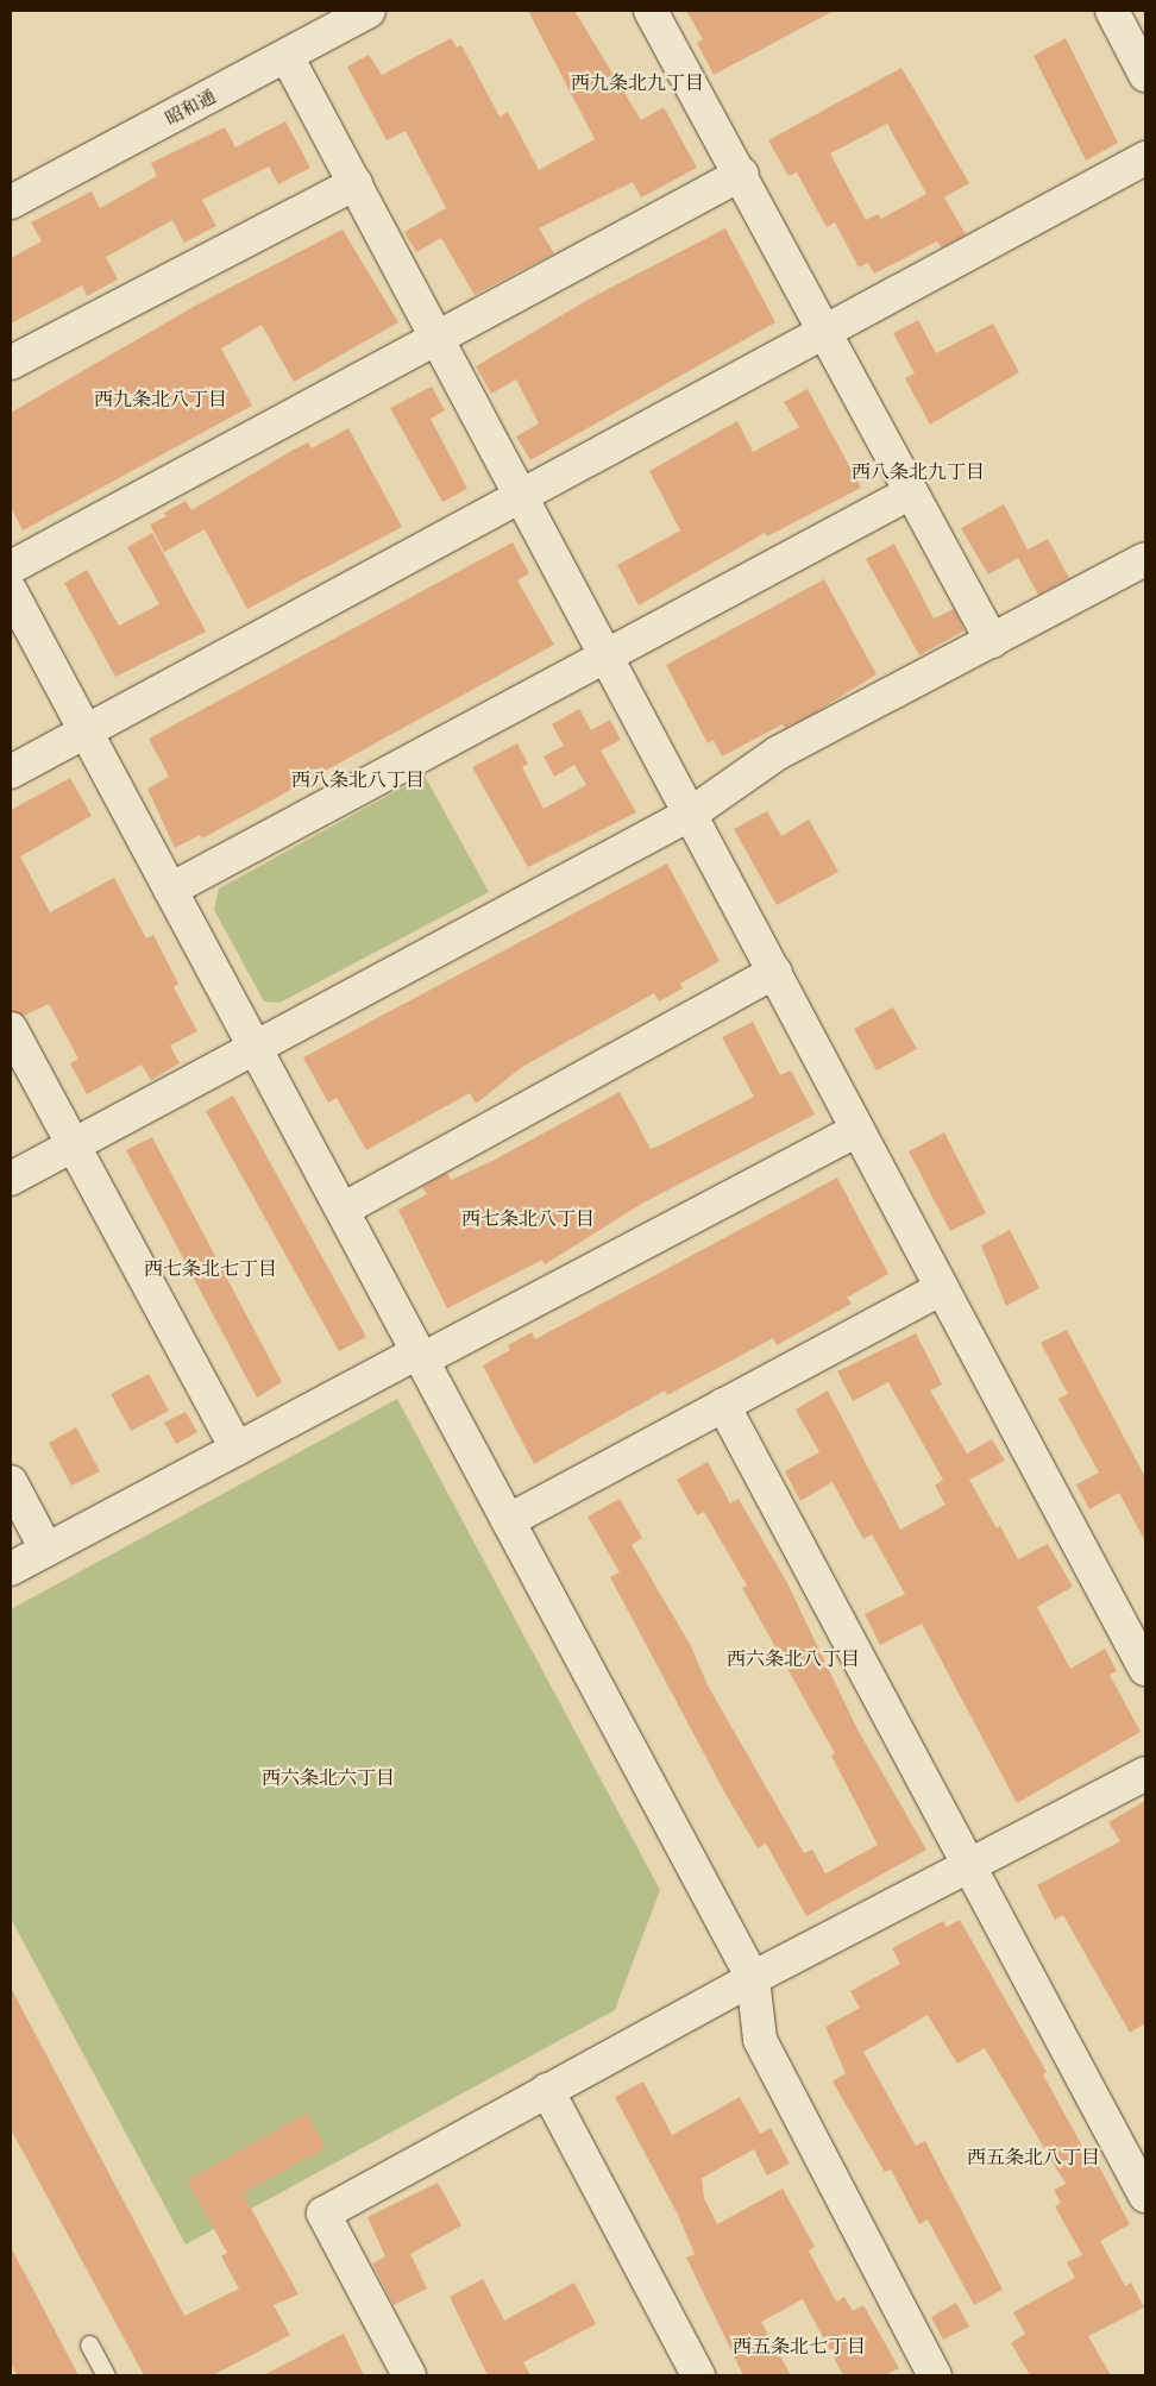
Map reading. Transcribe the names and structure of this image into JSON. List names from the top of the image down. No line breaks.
{"streets":{"street":["昭和通"]},"districts":["西九条北九丁目","西九条北八丁目","西八条北九丁目","西八条北八丁目","西七条北八丁目","西七条北七丁目","西六条北八丁目","西六条北六丁目","西五条北八丁目","西五条北七丁目"]}
